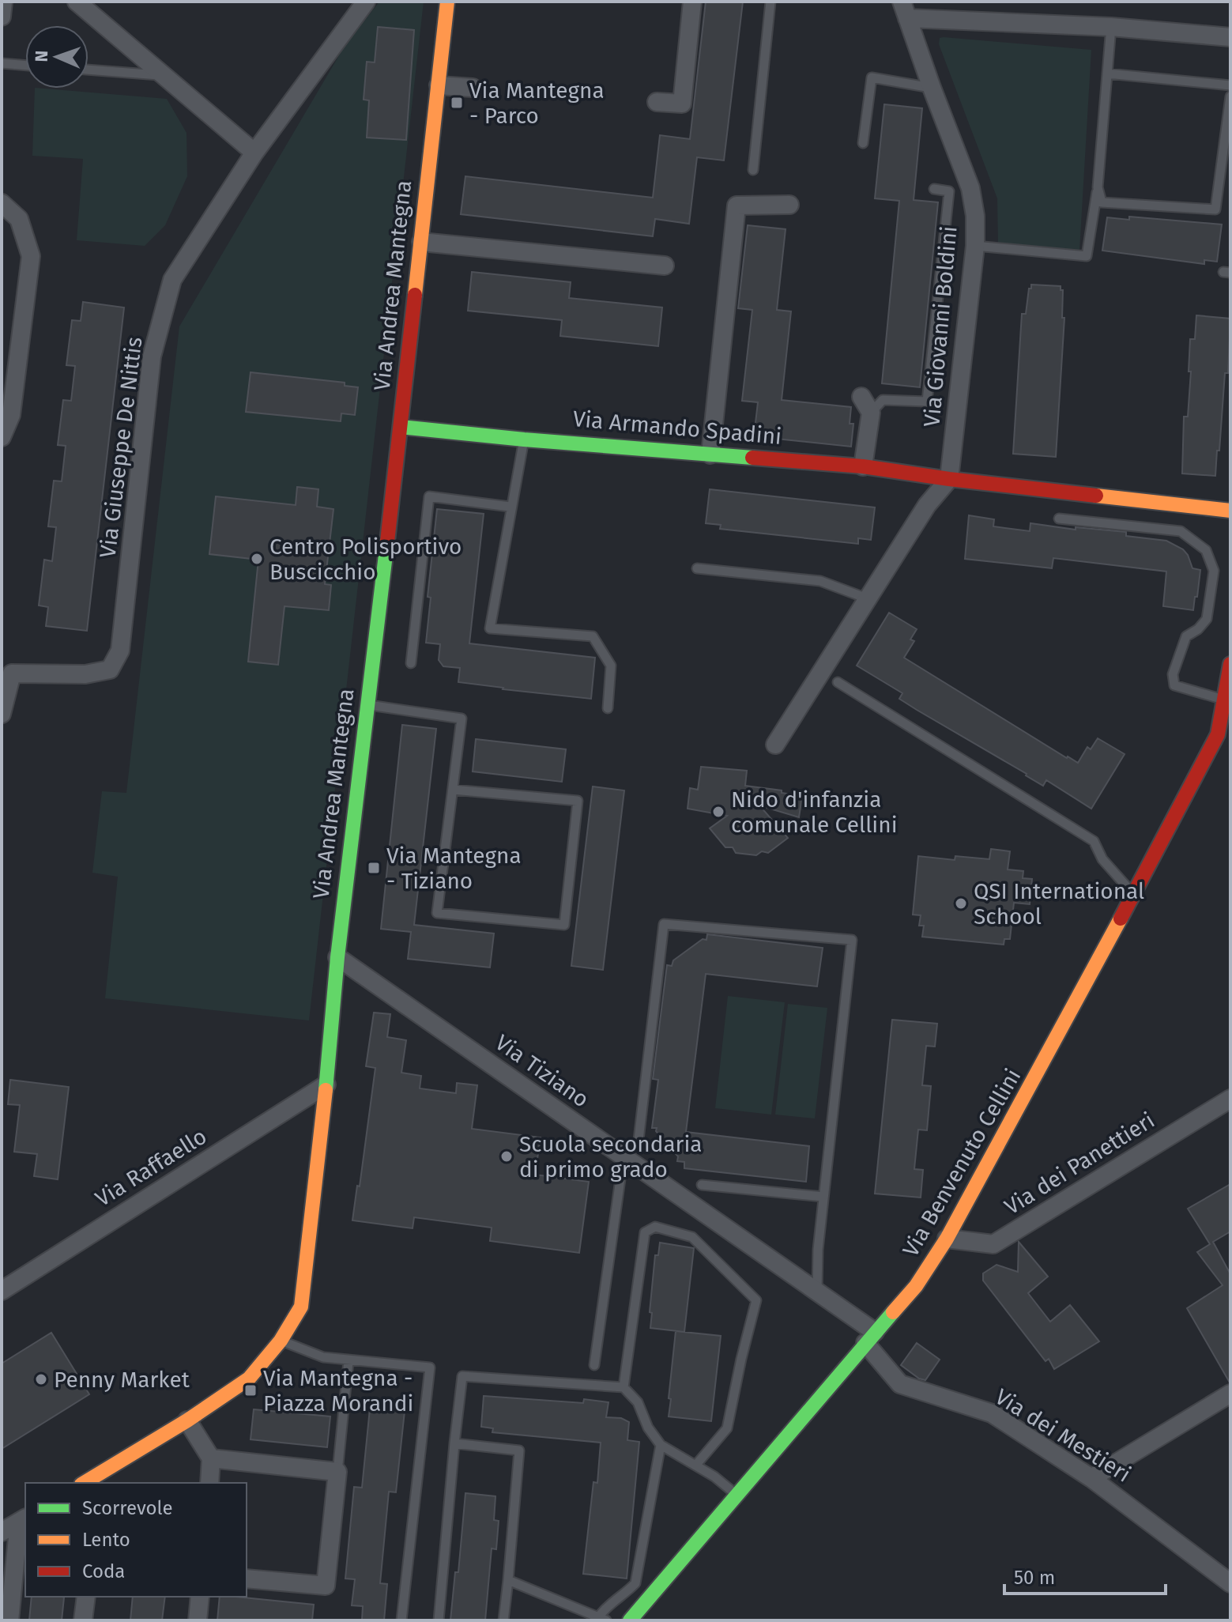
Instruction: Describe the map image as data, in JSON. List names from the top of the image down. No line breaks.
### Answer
{"streets":{"street":["Via Andrea Mantegna","Via Giovanni Boldini","Via Armando Spadini","Via Giuseppe De Nittis","Via Tiziano","Via Benvenuto Cellini","Via dei Panettieri","Via Raffaello","Via dei Mestieri"]},"crossings":[["Via Andrea Mantegna","Via Armando Spadini"],["Via Andrea Mantegna","Via Tiziano"],["Via Andrea Mantegna","Via Raffaello"],["Via Giovanni Boldini","Via Armando Spadini"],["Via Tiziano","Via Benvenuto Cellini"],["Via Tiziano","Via dei Mestieri"],["Via Benvenuto Cellini","Via dei Panettieri"],["Via Benvenuto Cellini","Via dei Mestieri"]],"places":{"transit":["Via Mantegna - Parco","Via Mantegna - Tiziano","Via Mantegna - Piazza Morandi"],"other":["Centro Polisportivo Buscicchio","Nido d'infanzia comunale Cellini","QSI International School","Scuola secondaria di primo grado","Penny Market"]},"legend":["Scorrevole","Lento","Coda"],"scale_bar":"50 m","north":"left"}
